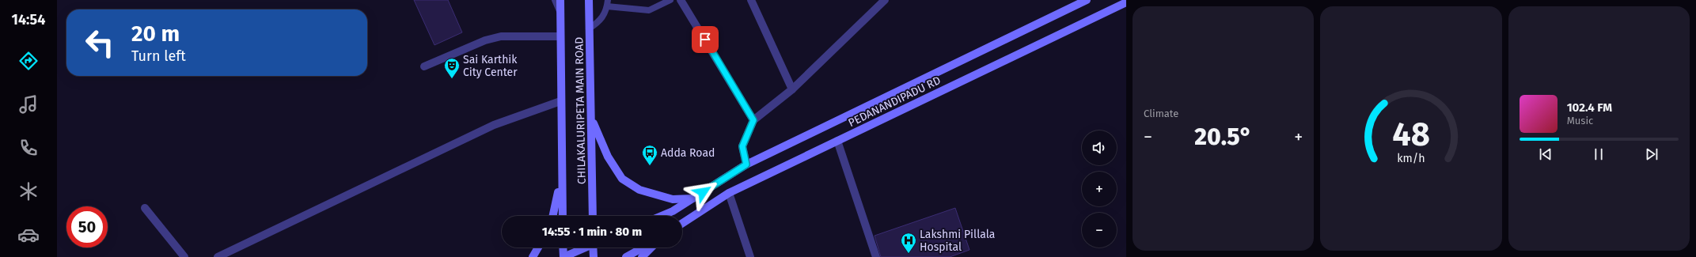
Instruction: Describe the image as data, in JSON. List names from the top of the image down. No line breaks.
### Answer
{"streets":{"main road":["PEDANANDIPADU RD","CHILAKALURIPETA MAIN ROAD"]},"places":{"theatre":["Sai Karthik City Center"],"bus stop":["Adda Road"],"hospital":["Lakshmi Pillala Hospital"]},"page":{"tabs":"14:54","tile":"Climate","turn":["20 m","Turn left"],"song":["102.4 FM","Music"],"heat":["−","20.5°","+"],"map_buttons":["+","−"],"limit":"50","trip":"14:55 · 1 min · 80 m","gauge":["48","km/h"]}}
